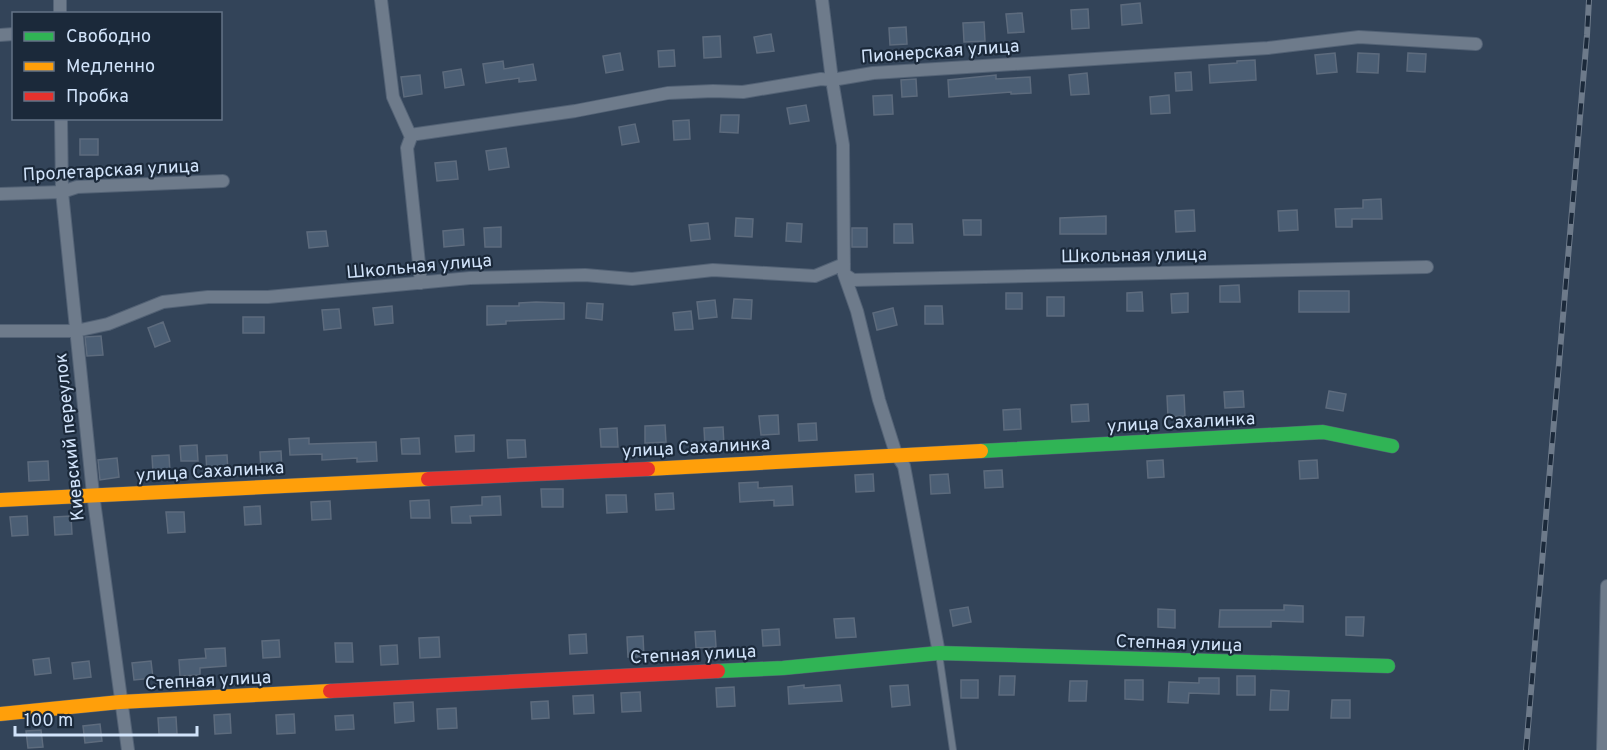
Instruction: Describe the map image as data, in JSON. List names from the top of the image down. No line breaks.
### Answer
{"streets":{"street":["Пионерская улица","Пролетарская улица","Школьная улица","улица Сахалинка","Киевский переулок","Степная улица"]},"crossings":[["Пролетарская улица","Киевский переулок"],["Школьная улица","Киевский переулок"],["улица Сахалинка","Киевский переулок"],["Киевский переулок","Степная улица"]],"legend":["Свободно","Медленно","Пробка"],"scale_bar":"100 m"}
